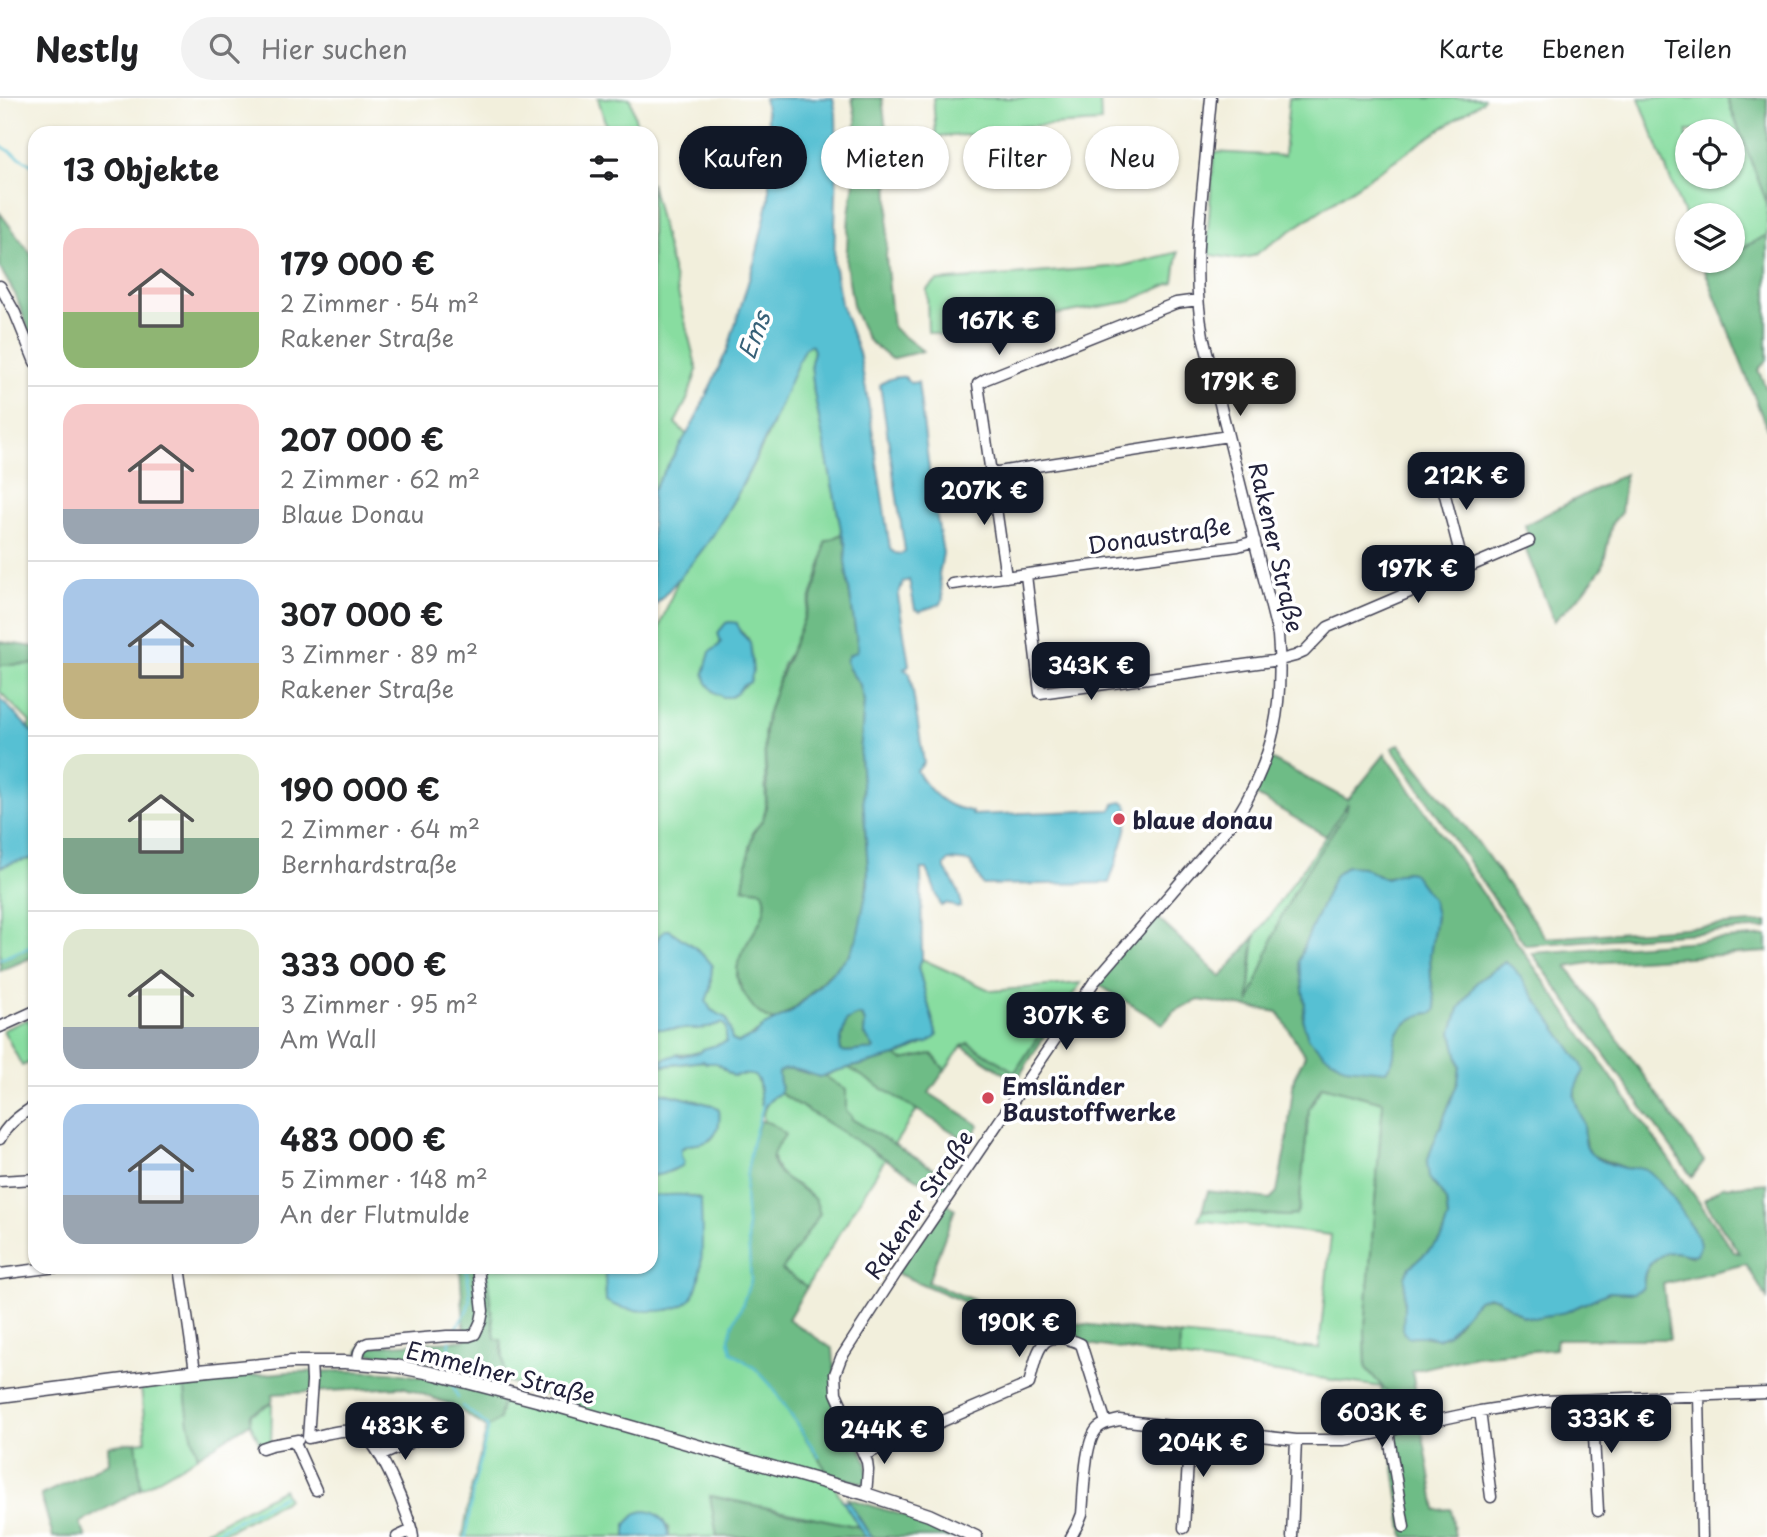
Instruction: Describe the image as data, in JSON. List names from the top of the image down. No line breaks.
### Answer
{"streets":{"street":["Donaustraße","Rakener Straße","Emmelner Straße"]},"crossings":[["Donaustraße","Rakener Straße"],["Rakener Straße","Emmelner Straße"]],"water":["Ems"],"places":["blaue donau","Emsländer Baustoffwerke"],"page":{"header":"Nestly","search":"Hier suchen","nav":["Karte","Ebenen","Teilen"],"chip":["Kaufen","Mieten","Filter","Neu"],"heading":"13 Objekte","list":[{"name":"179 000 €","note":"2 Zimmer · 54 m² · Rakener Straße"},{"name":"207 000 €","note":"2 Zimmer · 62 m² · Blaue Donau"},{"name":"307 000 €","note":"3 Zimmer · 89 m² · Rakener Straße"},{"name":"190 000 €","note":"2 Zimmer · 64 m² · Bernhardstraße"},{"name":"333 000 €","note":"3 Zimmer · 95 m² · Am Wall"},{"name":"483 000 €","note":"5 Zimmer · 148 m² · An der Flutmulde"}],"price":["167K €","179K €","212K €","207K €","197K €","343K €","307K €","190K €","603K €","333K €","483K €","244K €","204K €"]}}
